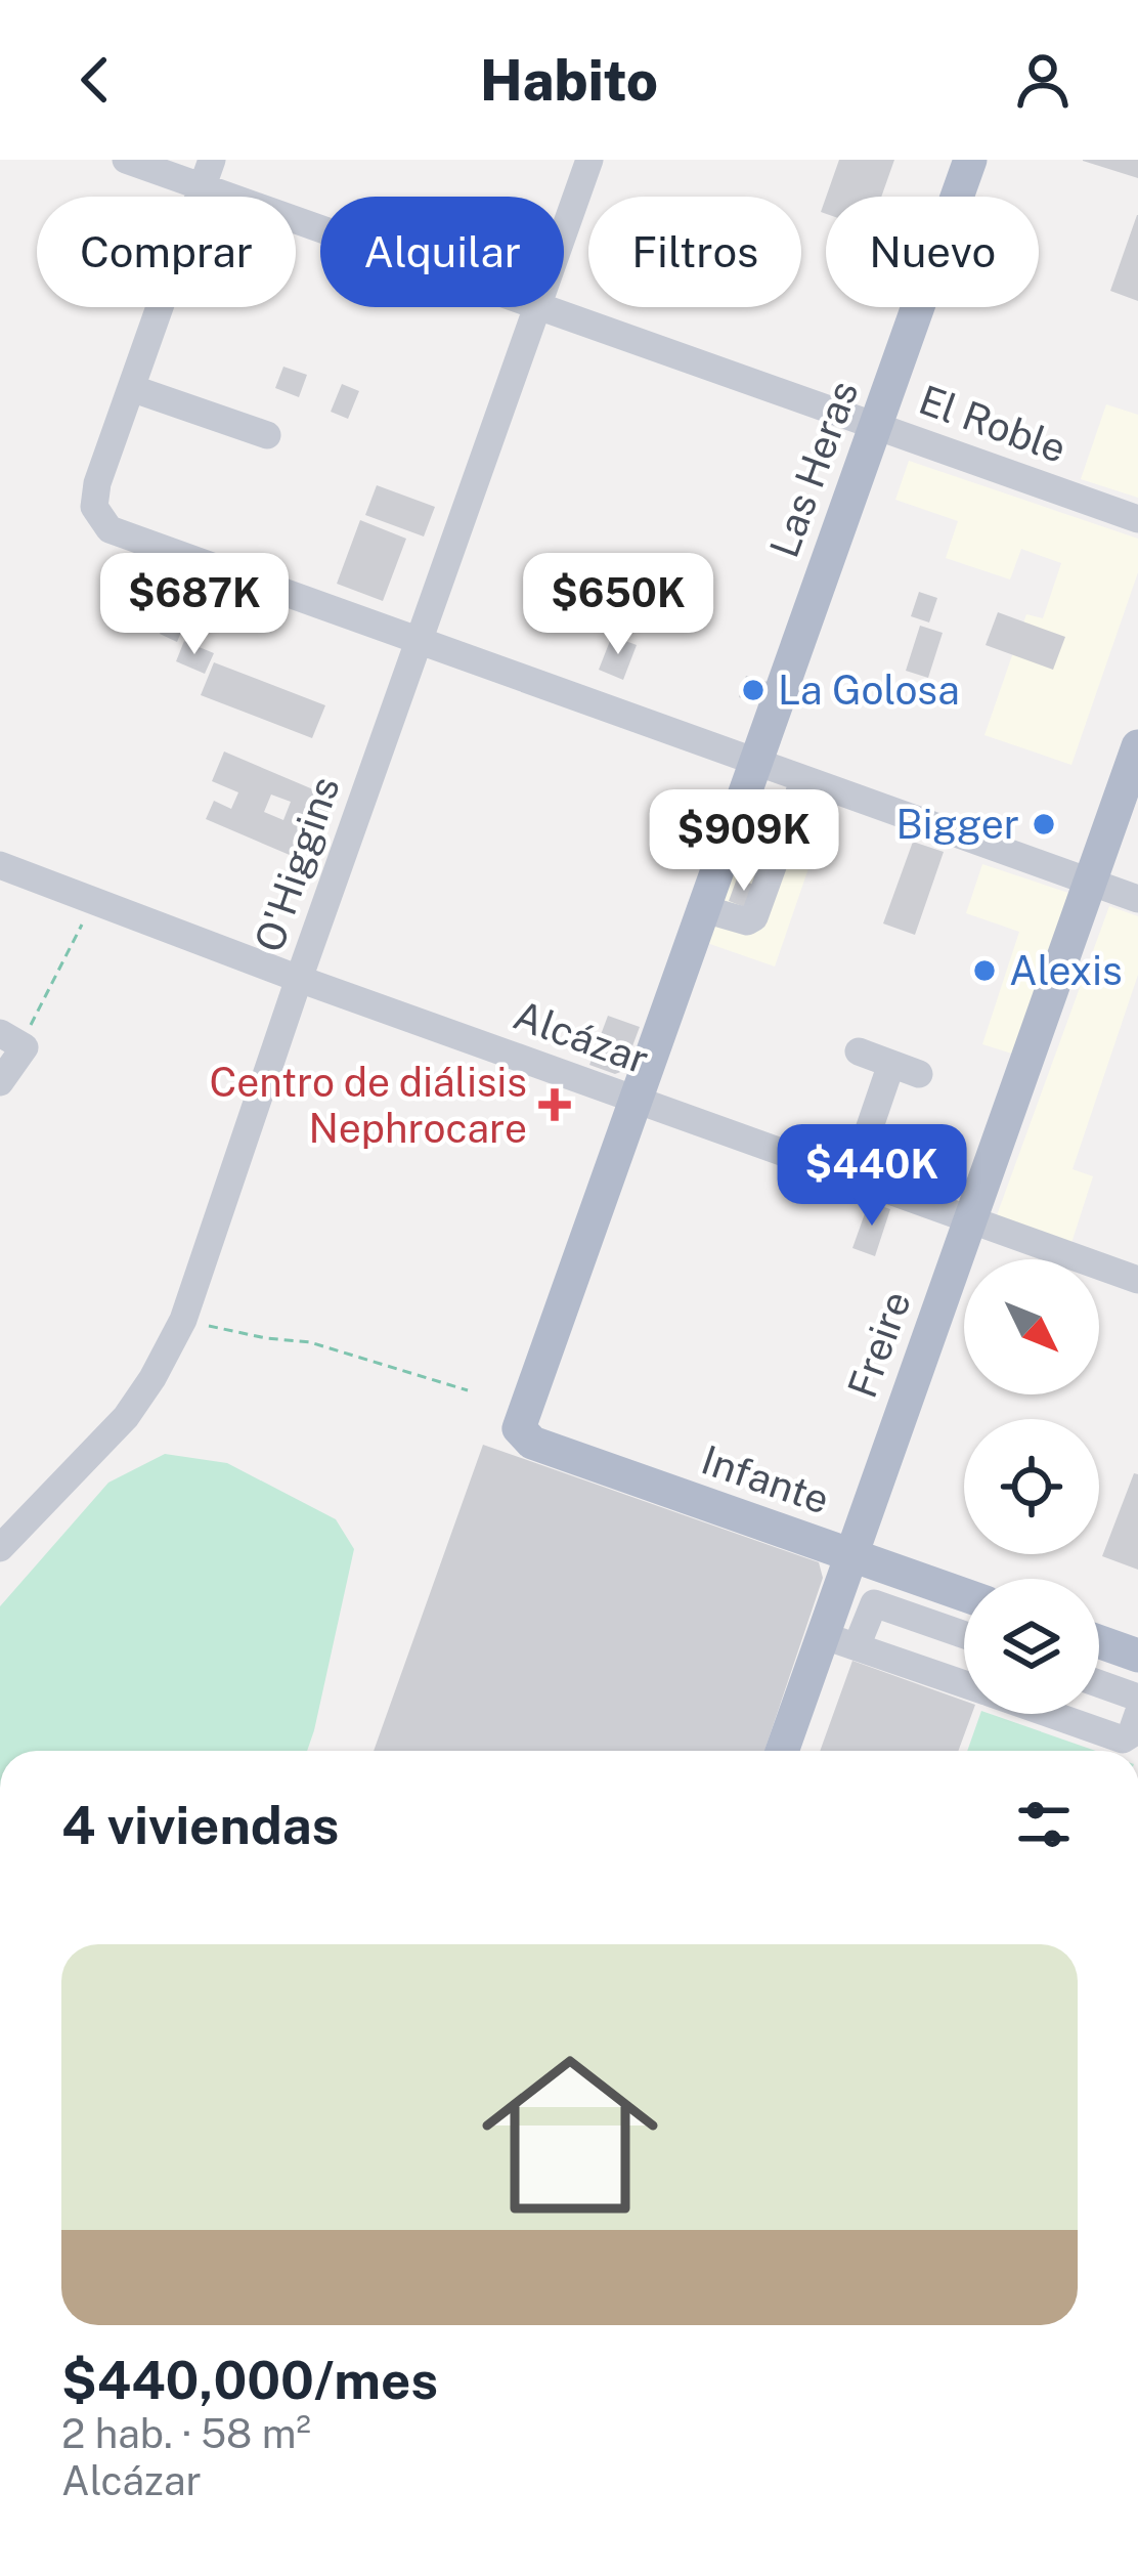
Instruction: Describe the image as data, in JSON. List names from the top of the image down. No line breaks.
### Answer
{"streets":{"main road":["Las Heras","Freire","Infante"],"street":["El Roble","O'Higgins","Alcázar"]},"crossings":[["El Roble","Las Heras"],["Las Heras","Alcázar"],["Las Heras","Infante"],["O'Higgins","Alcázar"],["Alcázar","Freire"],["Freire","Infante"]],"places":{"other":["La Golosa","Bigger","Alexis"],"health":["Centro de diálisis Nephrocare"]},"north":"bottom right","page":{"header":"Habito","chip":["Comprar","Alquilar","Filtros","Nuevo"],"price":["$687K","$650K","$909K","$440K"],"heading":"4 viviendas","list":[{"name":"$440,000/mes","note":"2 hab. · 58 m² · Alcázar"}]}}
